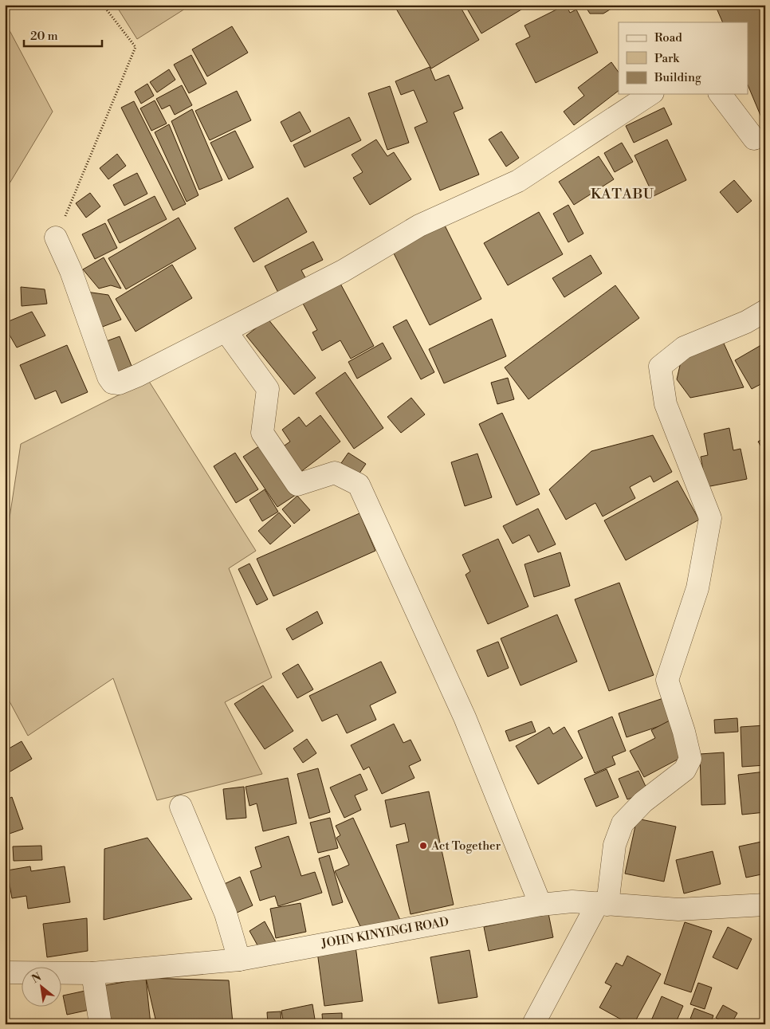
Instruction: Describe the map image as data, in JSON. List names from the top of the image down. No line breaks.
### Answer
{"streets":{"street":["JOHN KINYINGI ROAD"]},"districts":["KATABU"],"places":["Act Together"],"legend":["Road","Park","Building"],"scale_bar":"20 m","north":"top left"}
